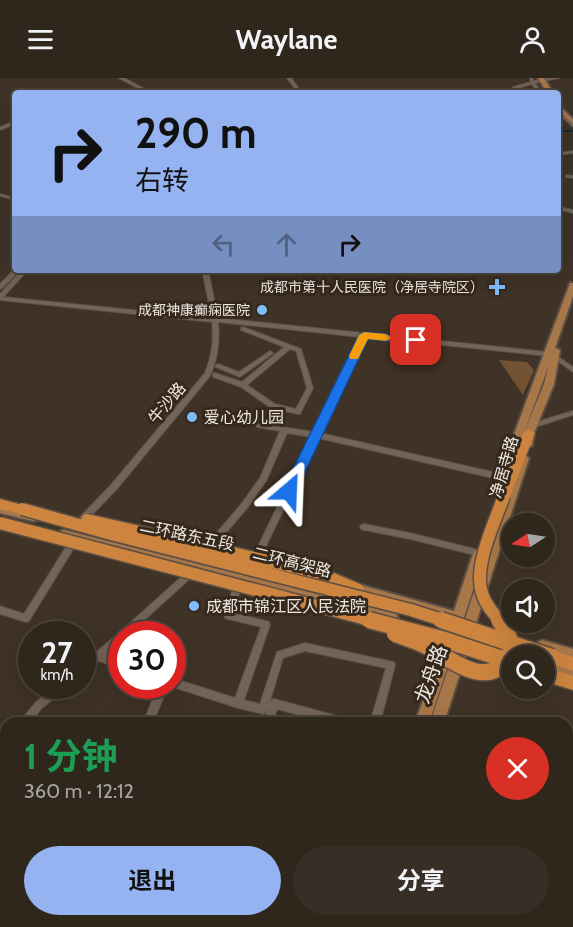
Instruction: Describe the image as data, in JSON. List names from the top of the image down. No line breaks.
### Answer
{"streets":{"highway":["二环高架路"],"main road":["净居寺路","二环路东五段","龙舟路"],"street":["牛沙路"]},"crossings":[["牛沙路","二环路东五段"],["净居寺路","二环路东五段"],["二环路东五段","龙舟路"]],"places":{"health":["成都市第十人民医院（净居寺院区）"],"other":["成都神康癫痫医院","爱心幼儿园","成都市锦江区人民法院"]},"north":"left","page":{"header":"Waylane","turn":["290 m","右转"],"speed":"27 km/h","limit":"30","heading":["1 分钟","360 m · 12:12"],"buttons":["退出","分享"]}}
